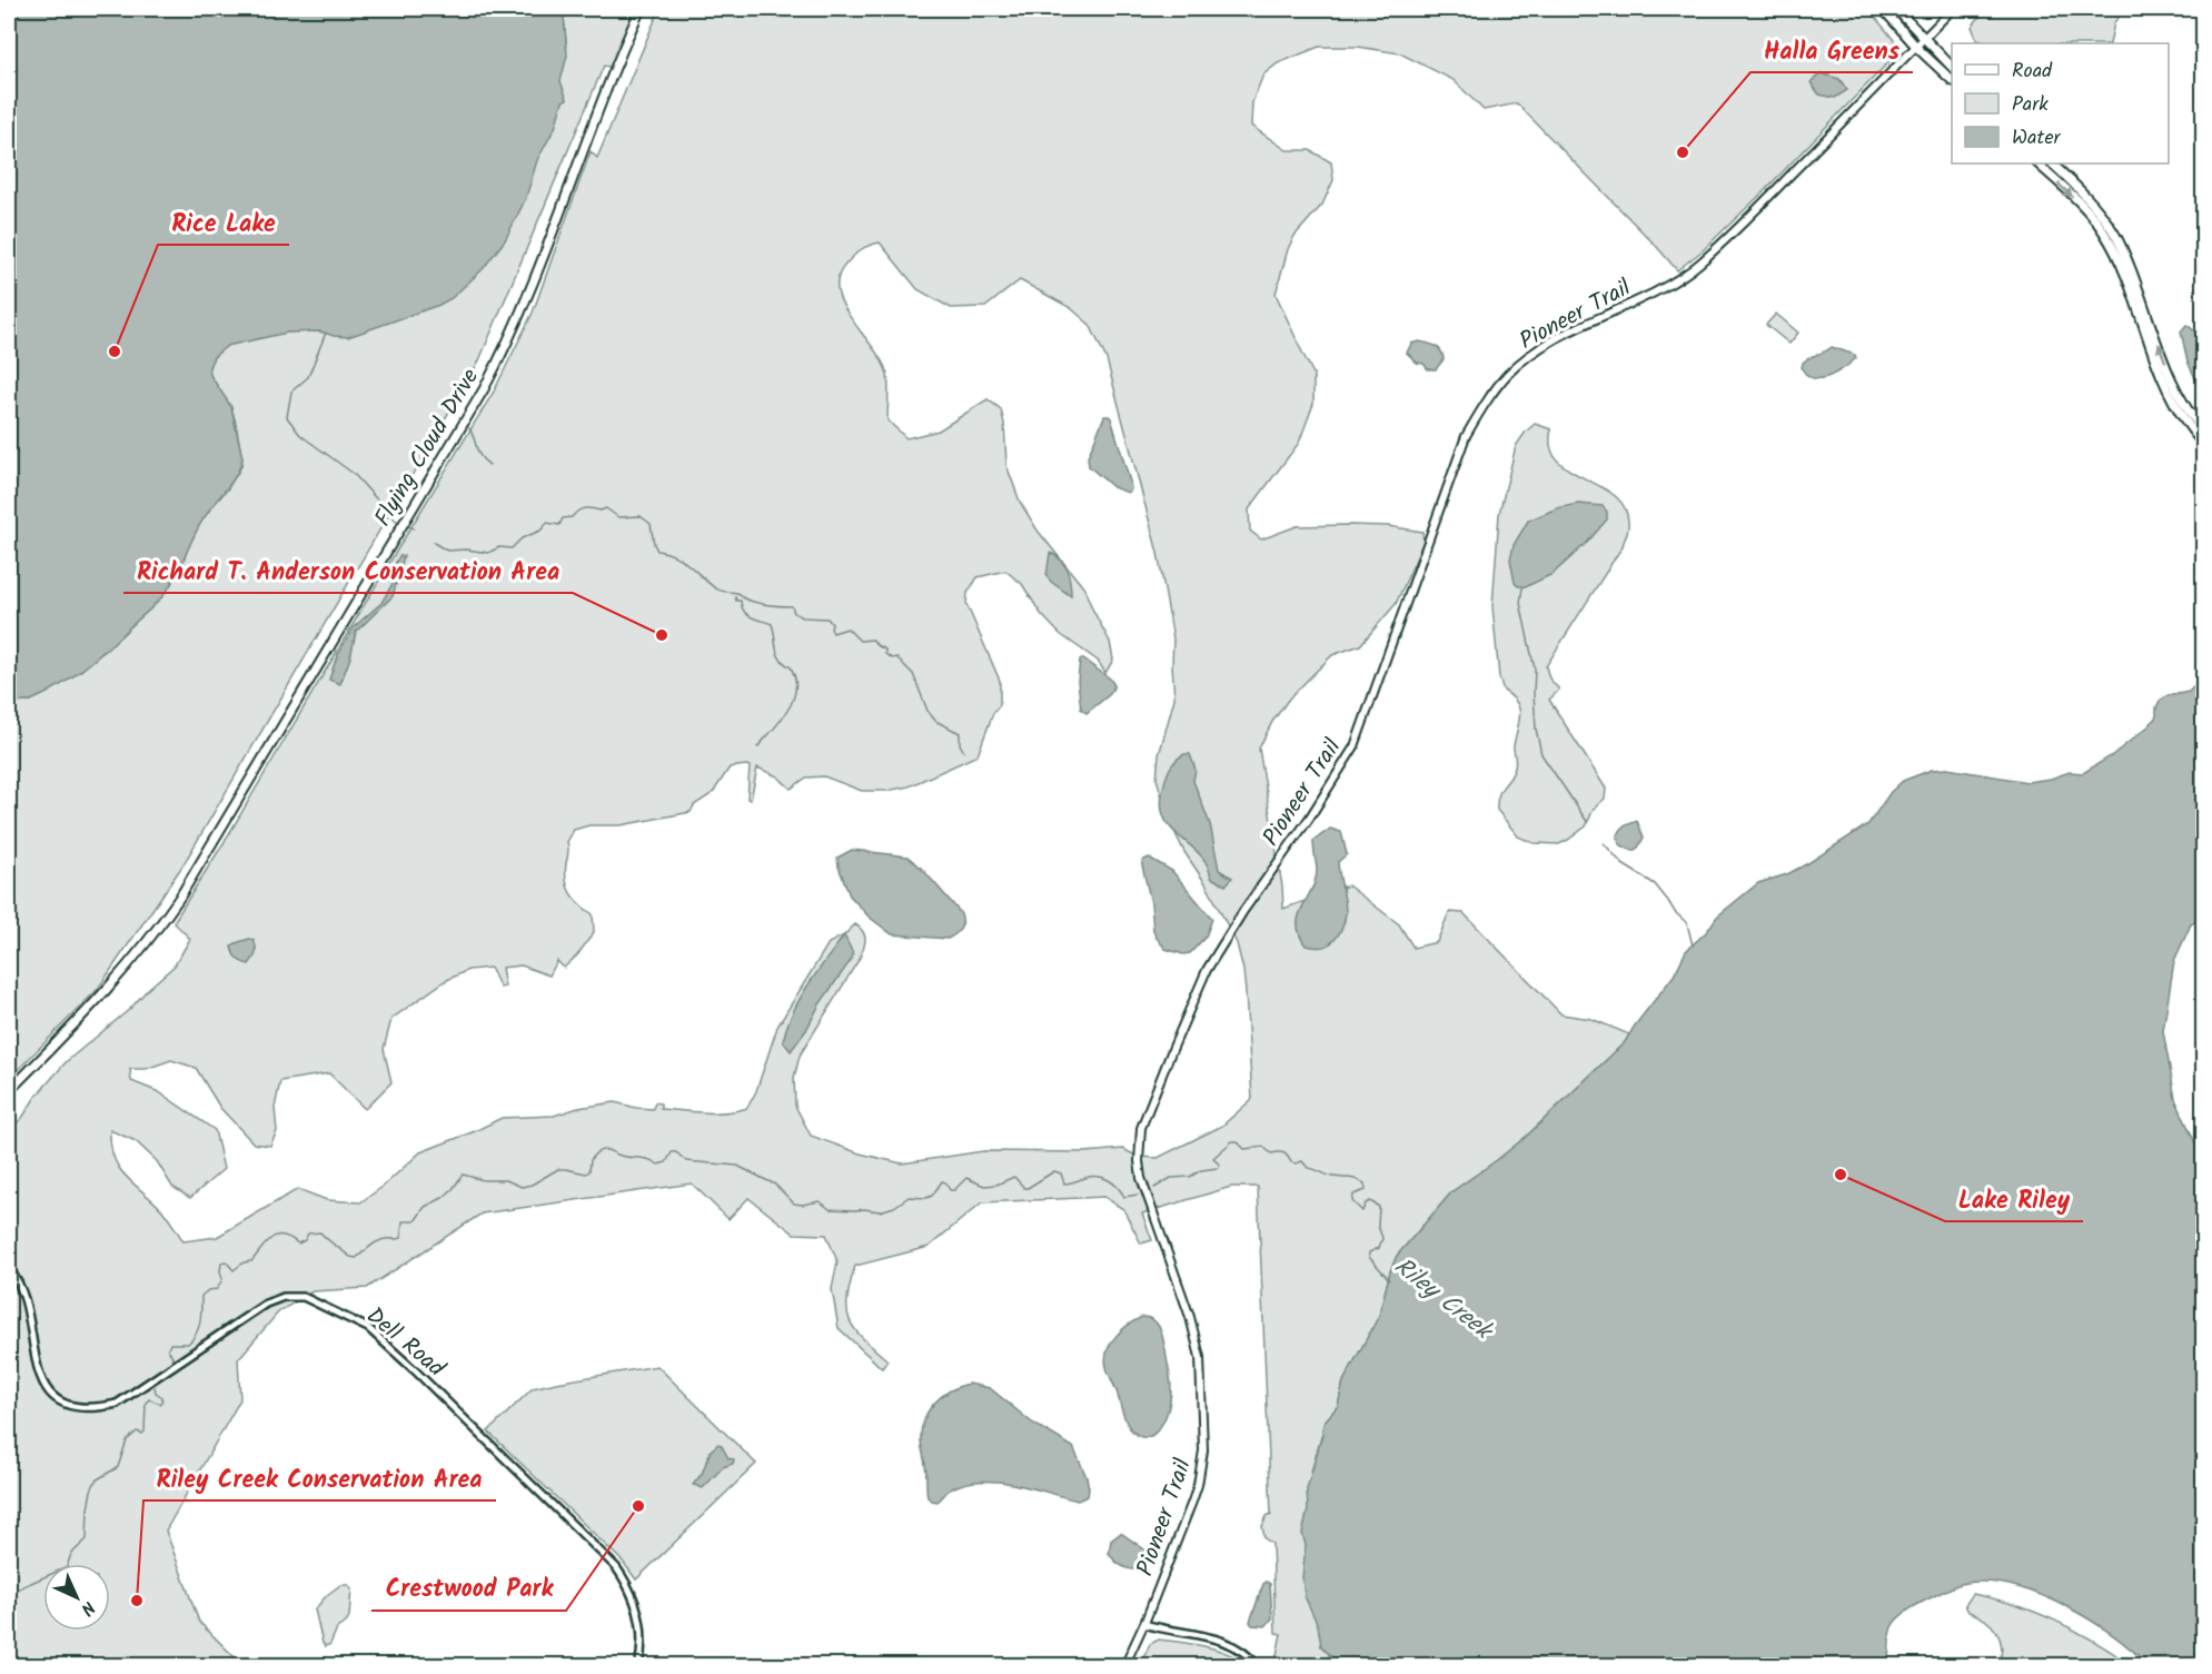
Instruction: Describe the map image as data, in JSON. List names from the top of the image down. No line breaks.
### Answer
{"streets":{"main road":["Pioneer Trail","Flying Cloud Drive"],"street":["Dell Road"]},"water":["Riley Creek"],"places":["Halla Greens","Rice Lake","Richard T. Anderson Conservation Area","Lake Riley","Crestwood Park","Riley Creek Conservation Area"],"legend":["Road","Park","Water"],"north":"bottom right"}
